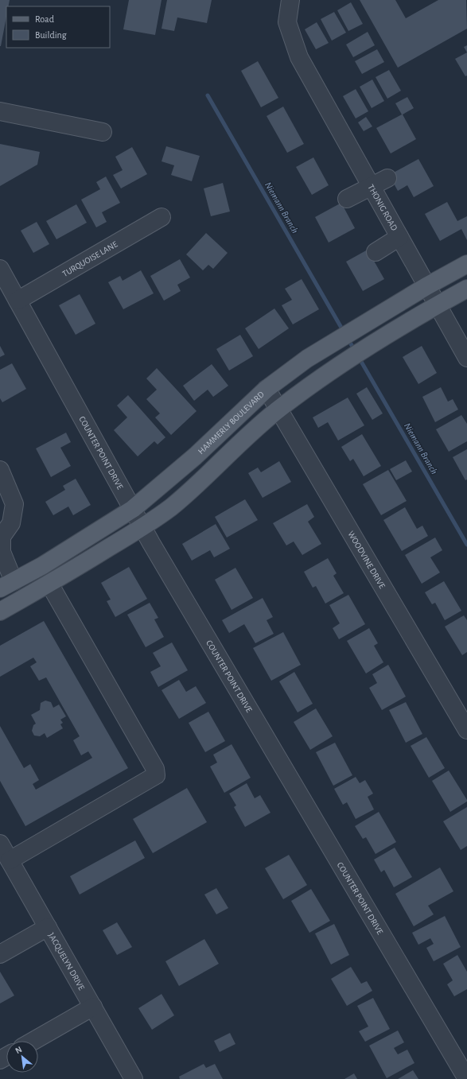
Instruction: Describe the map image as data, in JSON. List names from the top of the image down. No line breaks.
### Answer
{"streets":{"main road":["HAMMERLY BOULEVARD"],"street":["THONIG ROAD","TURQUOISE LANE","COUNTER POINT DRIVE","WOODVINE DRIVE","JACQUELYN DRIVE"]},"crossings":[["THONIG ROAD","HAMMERLY BOULEVARD"],["TURQUOISE LANE","COUNTER POINT DRIVE"],["HAMMERLY BOULEVARD","COUNTER POINT DRIVE"],["HAMMERLY BOULEVARD","WOODVINE DRIVE"]],"water":["Niemann Branch"],"legend":["Road","Building"],"north":"top left"}
